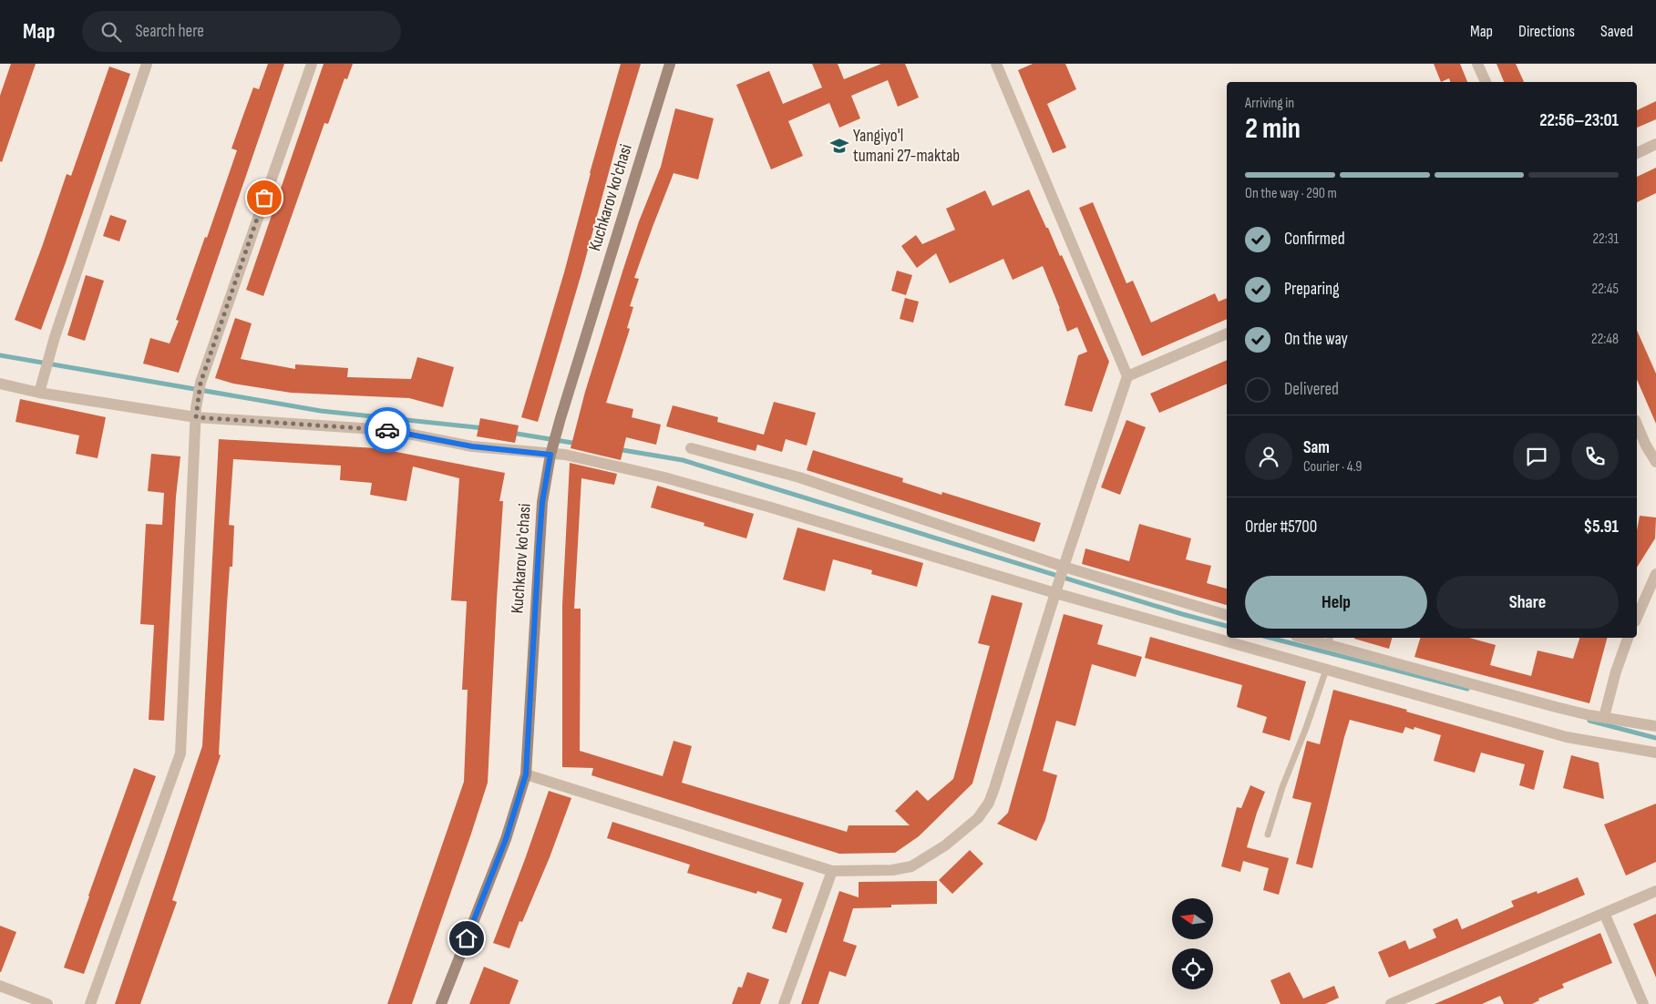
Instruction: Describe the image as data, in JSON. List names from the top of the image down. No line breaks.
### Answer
{"streets":{"main road":["Kuchkarov ko'chasi"]},"places":{"school or university":["Yangiyo'l tumani 27-maktab"]},"north":"left","page":{"header":"Map","search":"Search here","nav":["Map","Directions","Saved"],"heading":["2 min","Arriving in","22:56–23:01"],"panel":["Sam","Courier · 4.9","Order #5700","$5.91"],"bar":"On the way · 290 m","list":[["Confirmed","22:31"],["Preparing","22:45"],["On the way","22:48"],"Delivered"],"buttons":["Help","Share"]}}
